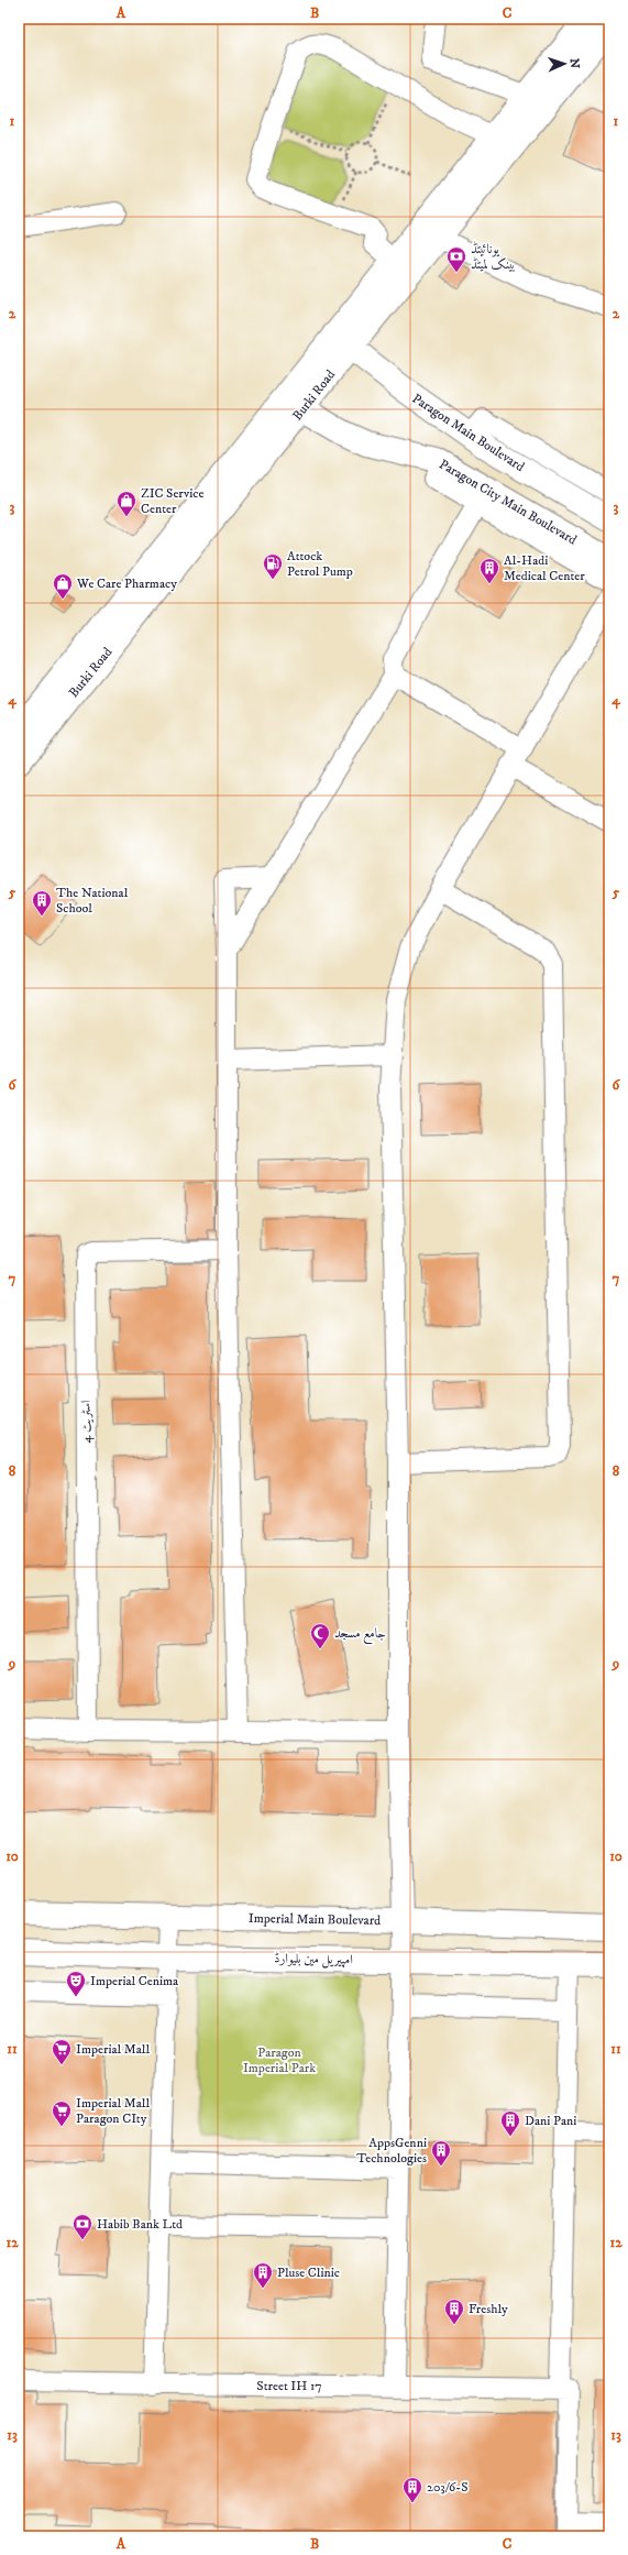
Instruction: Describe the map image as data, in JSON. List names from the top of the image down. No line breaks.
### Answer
{"streets":{"street":["Burki Road","Paragon Main Boulevard","Paragon City Main Boulevard","اسٹریٹ 4","Imperial Main Boulevard","امپیریل مین بلیوارڈ","Street IH 17"]},"crossings":[["Burki Road","Paragon Main Boulevard"],["Burki Road","Paragon City Main Boulevard"]],"parks":["Paragon Imperial Park"],"places":{"bank":["یونائیٹڈ بینک لمیٹڈ","Habib Bank Ltd"],"shop":["ZIC Service Center","We Care Pharmacy"],"fuel station":["Attock Petrol Pump"],"building":["Al-Hadi Medical Center","The National School","Dani Pani","AppsGenni Technologies","Pluse Clinic","Freshly","203/6-S"],"mosque":["جامع مسجد"],"theatre":["Imperial Cenima"],"supermarket":["Imperial Mall","Imperial Mall Paragon CIty"]},"north":"right","grid":{"columns":["A","B","C"],"rows":["1","2","3","4","5","6","7","8","9","10","11","12","13"]}}
